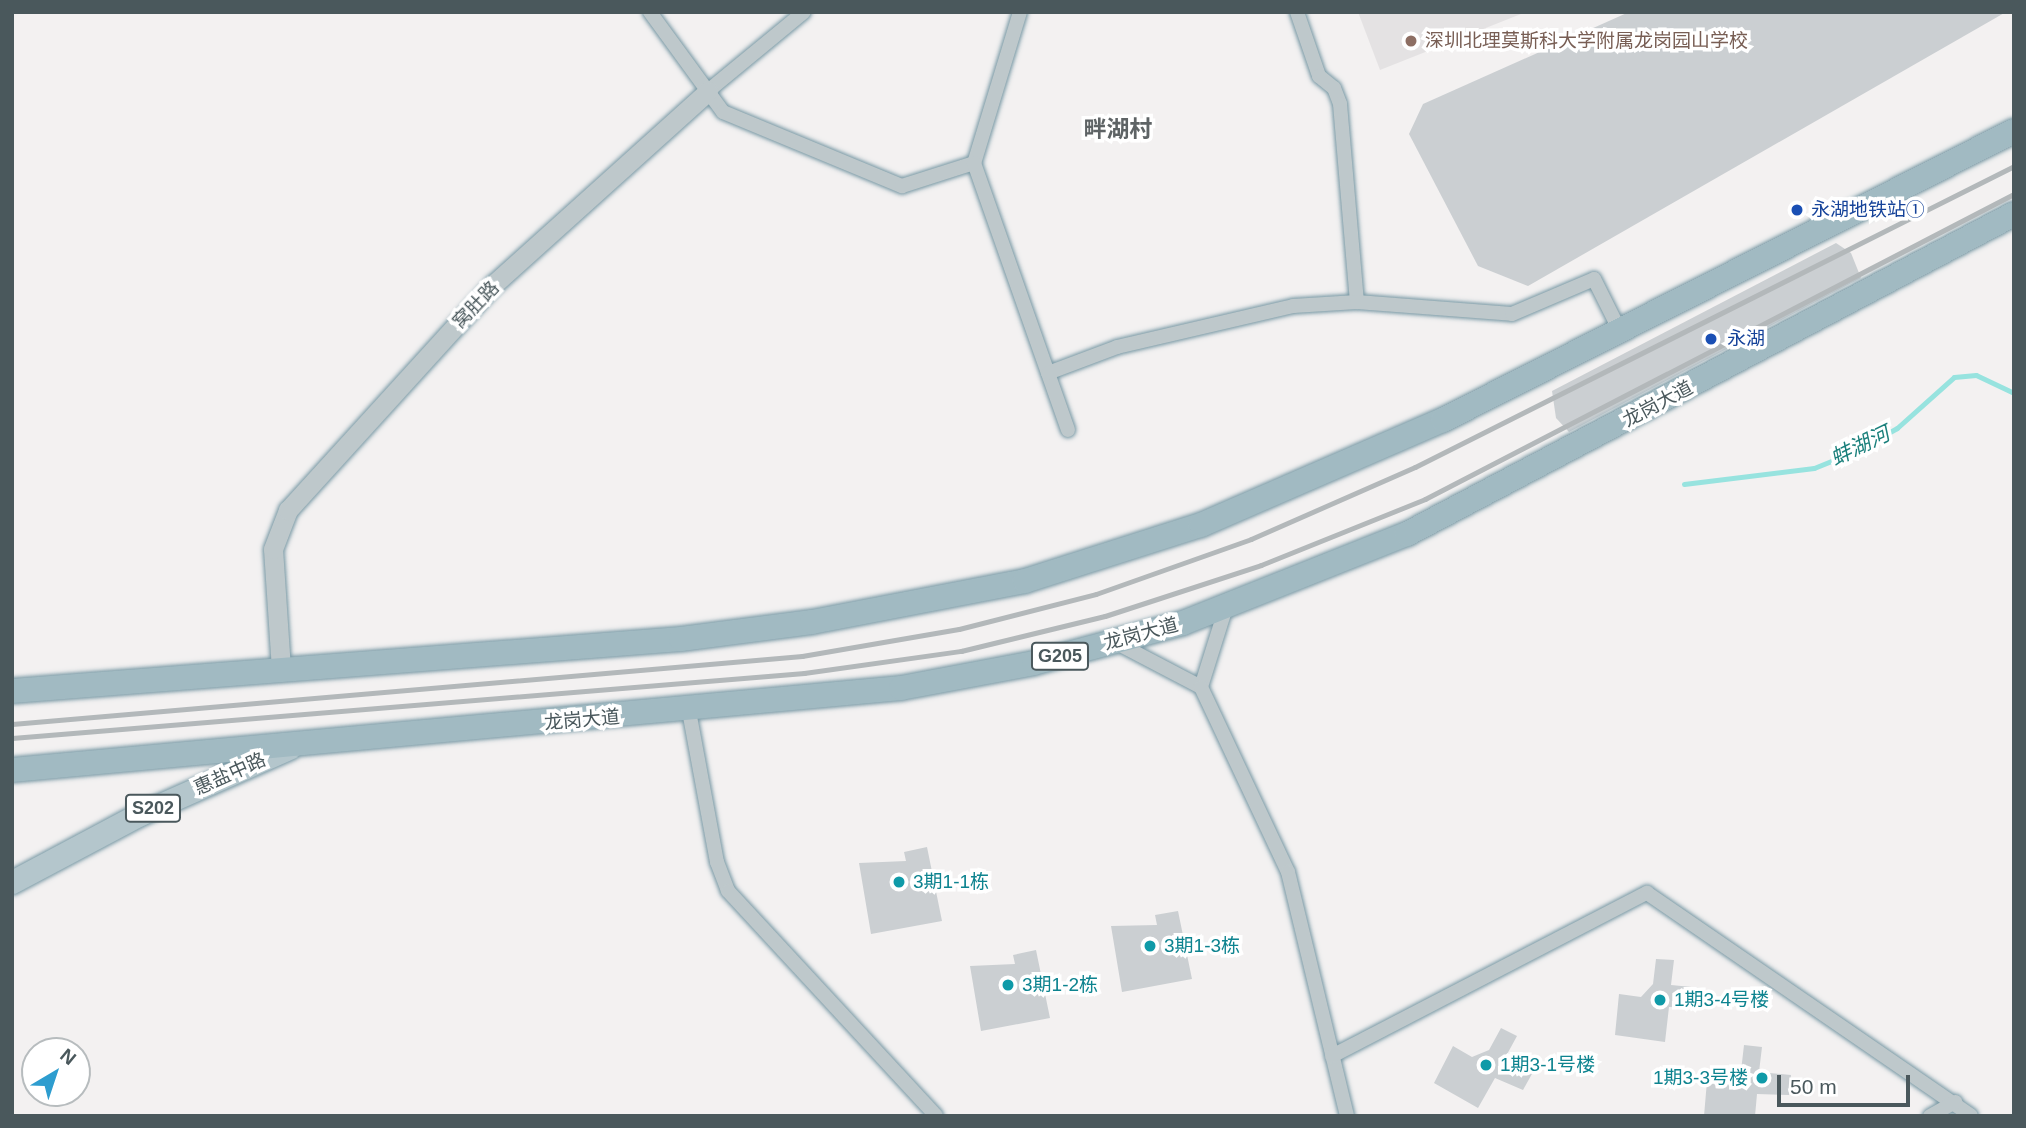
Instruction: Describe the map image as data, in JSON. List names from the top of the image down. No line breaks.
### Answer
{"streets":{"highway":["龙岗大道","G205"],"main road":["惠盐中路","S202"],"street":["窝肚路"]},"crossings":[["龙岗大道","惠盐中路"]],"districts":["畔湖村"],"water":["蚌湖河"],"places":["深圳北理莫斯科大学附属龙岗园山学校","永湖地铁站①","永湖","3期1-1栋","3期1-3栋","3期1-2栋","1期3-4号楼","1期3-1号楼","1期3-3号楼"],"scale_bar":"50 m","north":"top right"}
